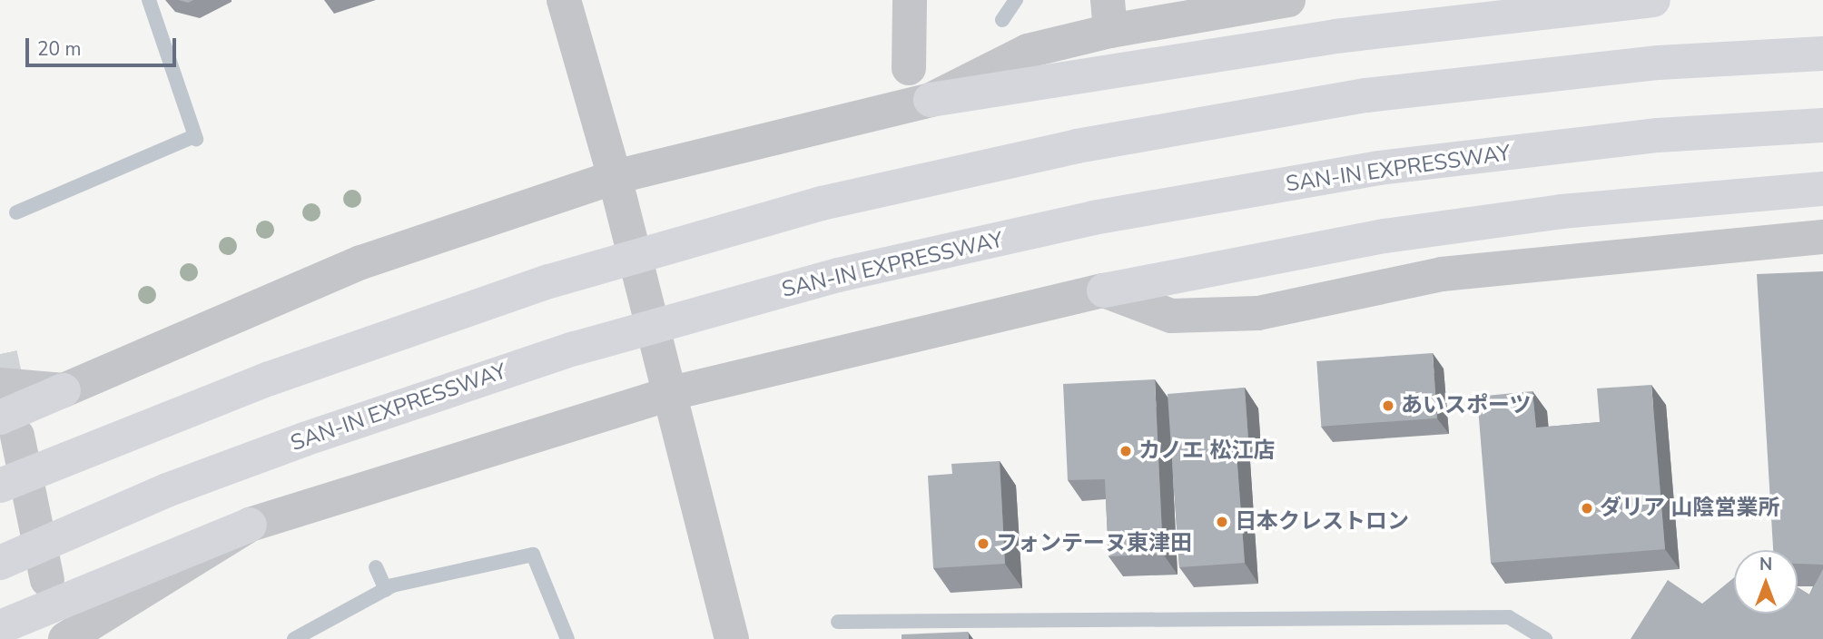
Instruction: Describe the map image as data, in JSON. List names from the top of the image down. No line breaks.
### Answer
{"streets":{"highway":["SAN-IN EXPRESSWAY"]},"places":["あいスポーツ","カノエ 松江店","ダリア 山陰営業所","日本クレストロン","フォンテーヌ東津田"],"scale_bar":"20 m","north":"top"}
